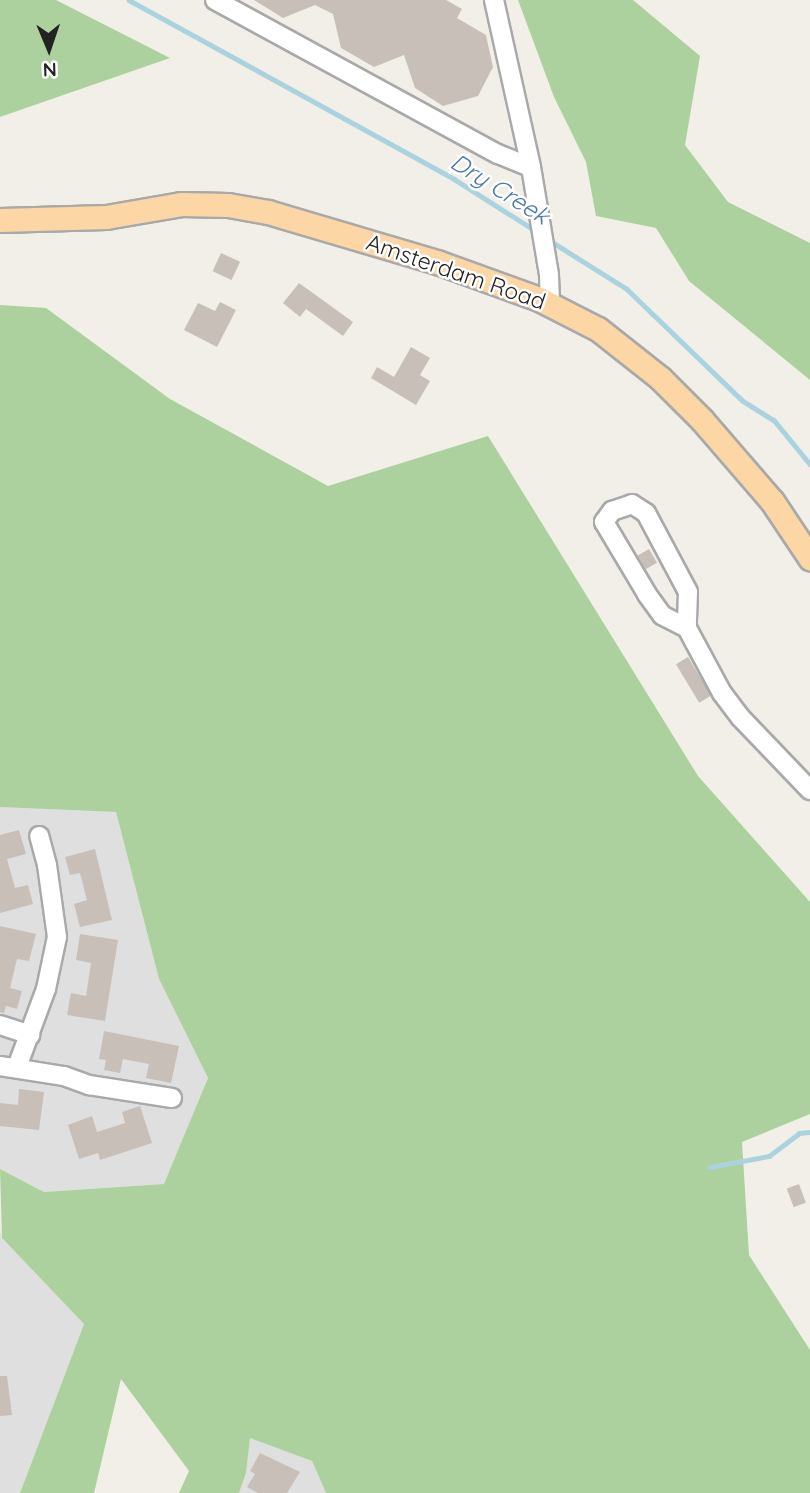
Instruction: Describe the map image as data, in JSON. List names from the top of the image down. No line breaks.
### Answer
{"streets":{"main road":["Amsterdam Road"]},"water":["Dry Creek"],"north":"bottom"}
